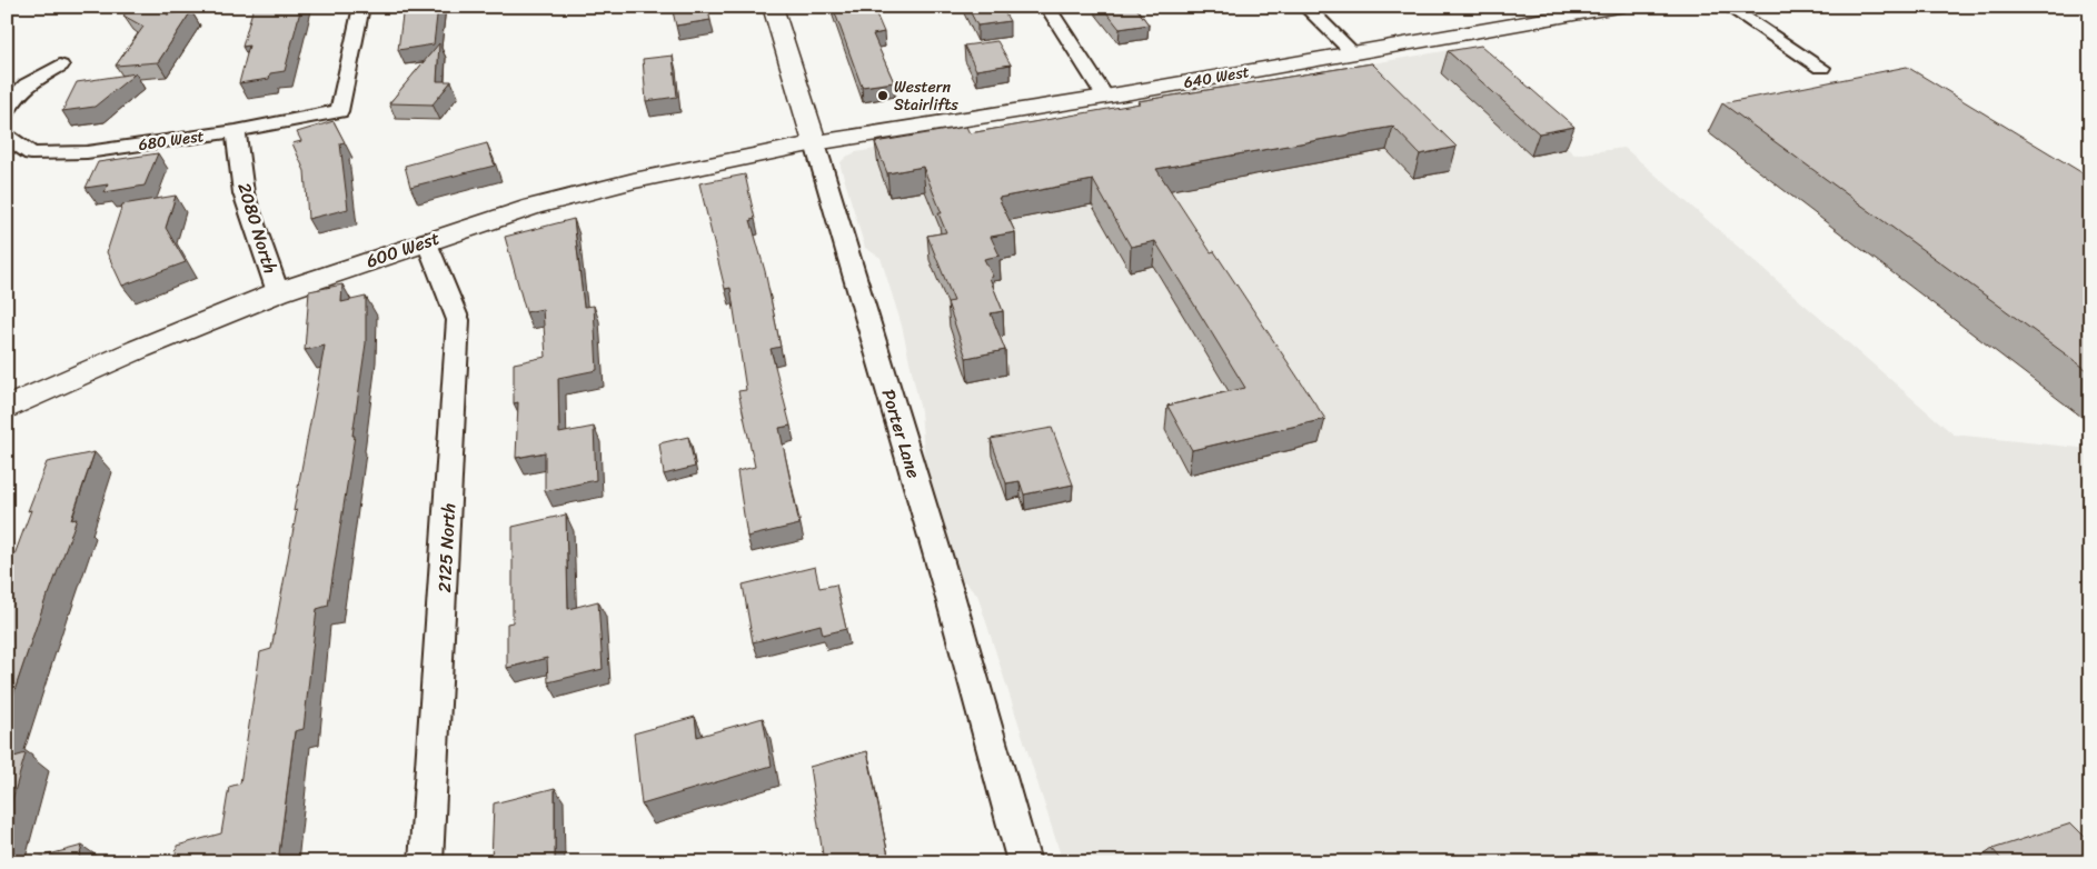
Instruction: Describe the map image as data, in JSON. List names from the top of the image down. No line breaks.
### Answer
{"streets":{"street":["640 West","680 West","2080 North","600 West","Porter Lane","2125 North"]},"crossings":[["640 West","600 West"],["640 West","Porter Lane"],["680 West","2080 North"],["2080 North","600 West"],["600 West","Porter Lane"],["600 West","2125 North"]],"places":["Western Stairlifts"]}
